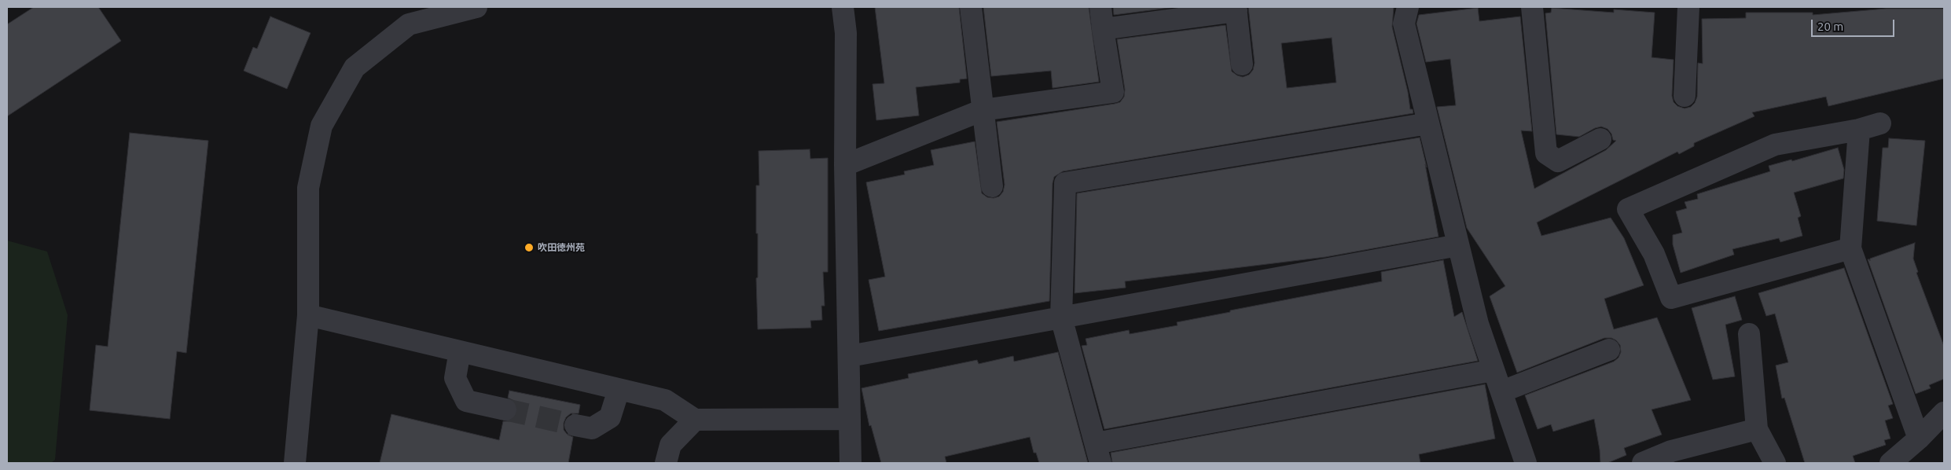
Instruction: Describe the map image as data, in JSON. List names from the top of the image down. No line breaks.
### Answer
{"places":["吹田徳州苑"],"scale_bar":"20 m"}
